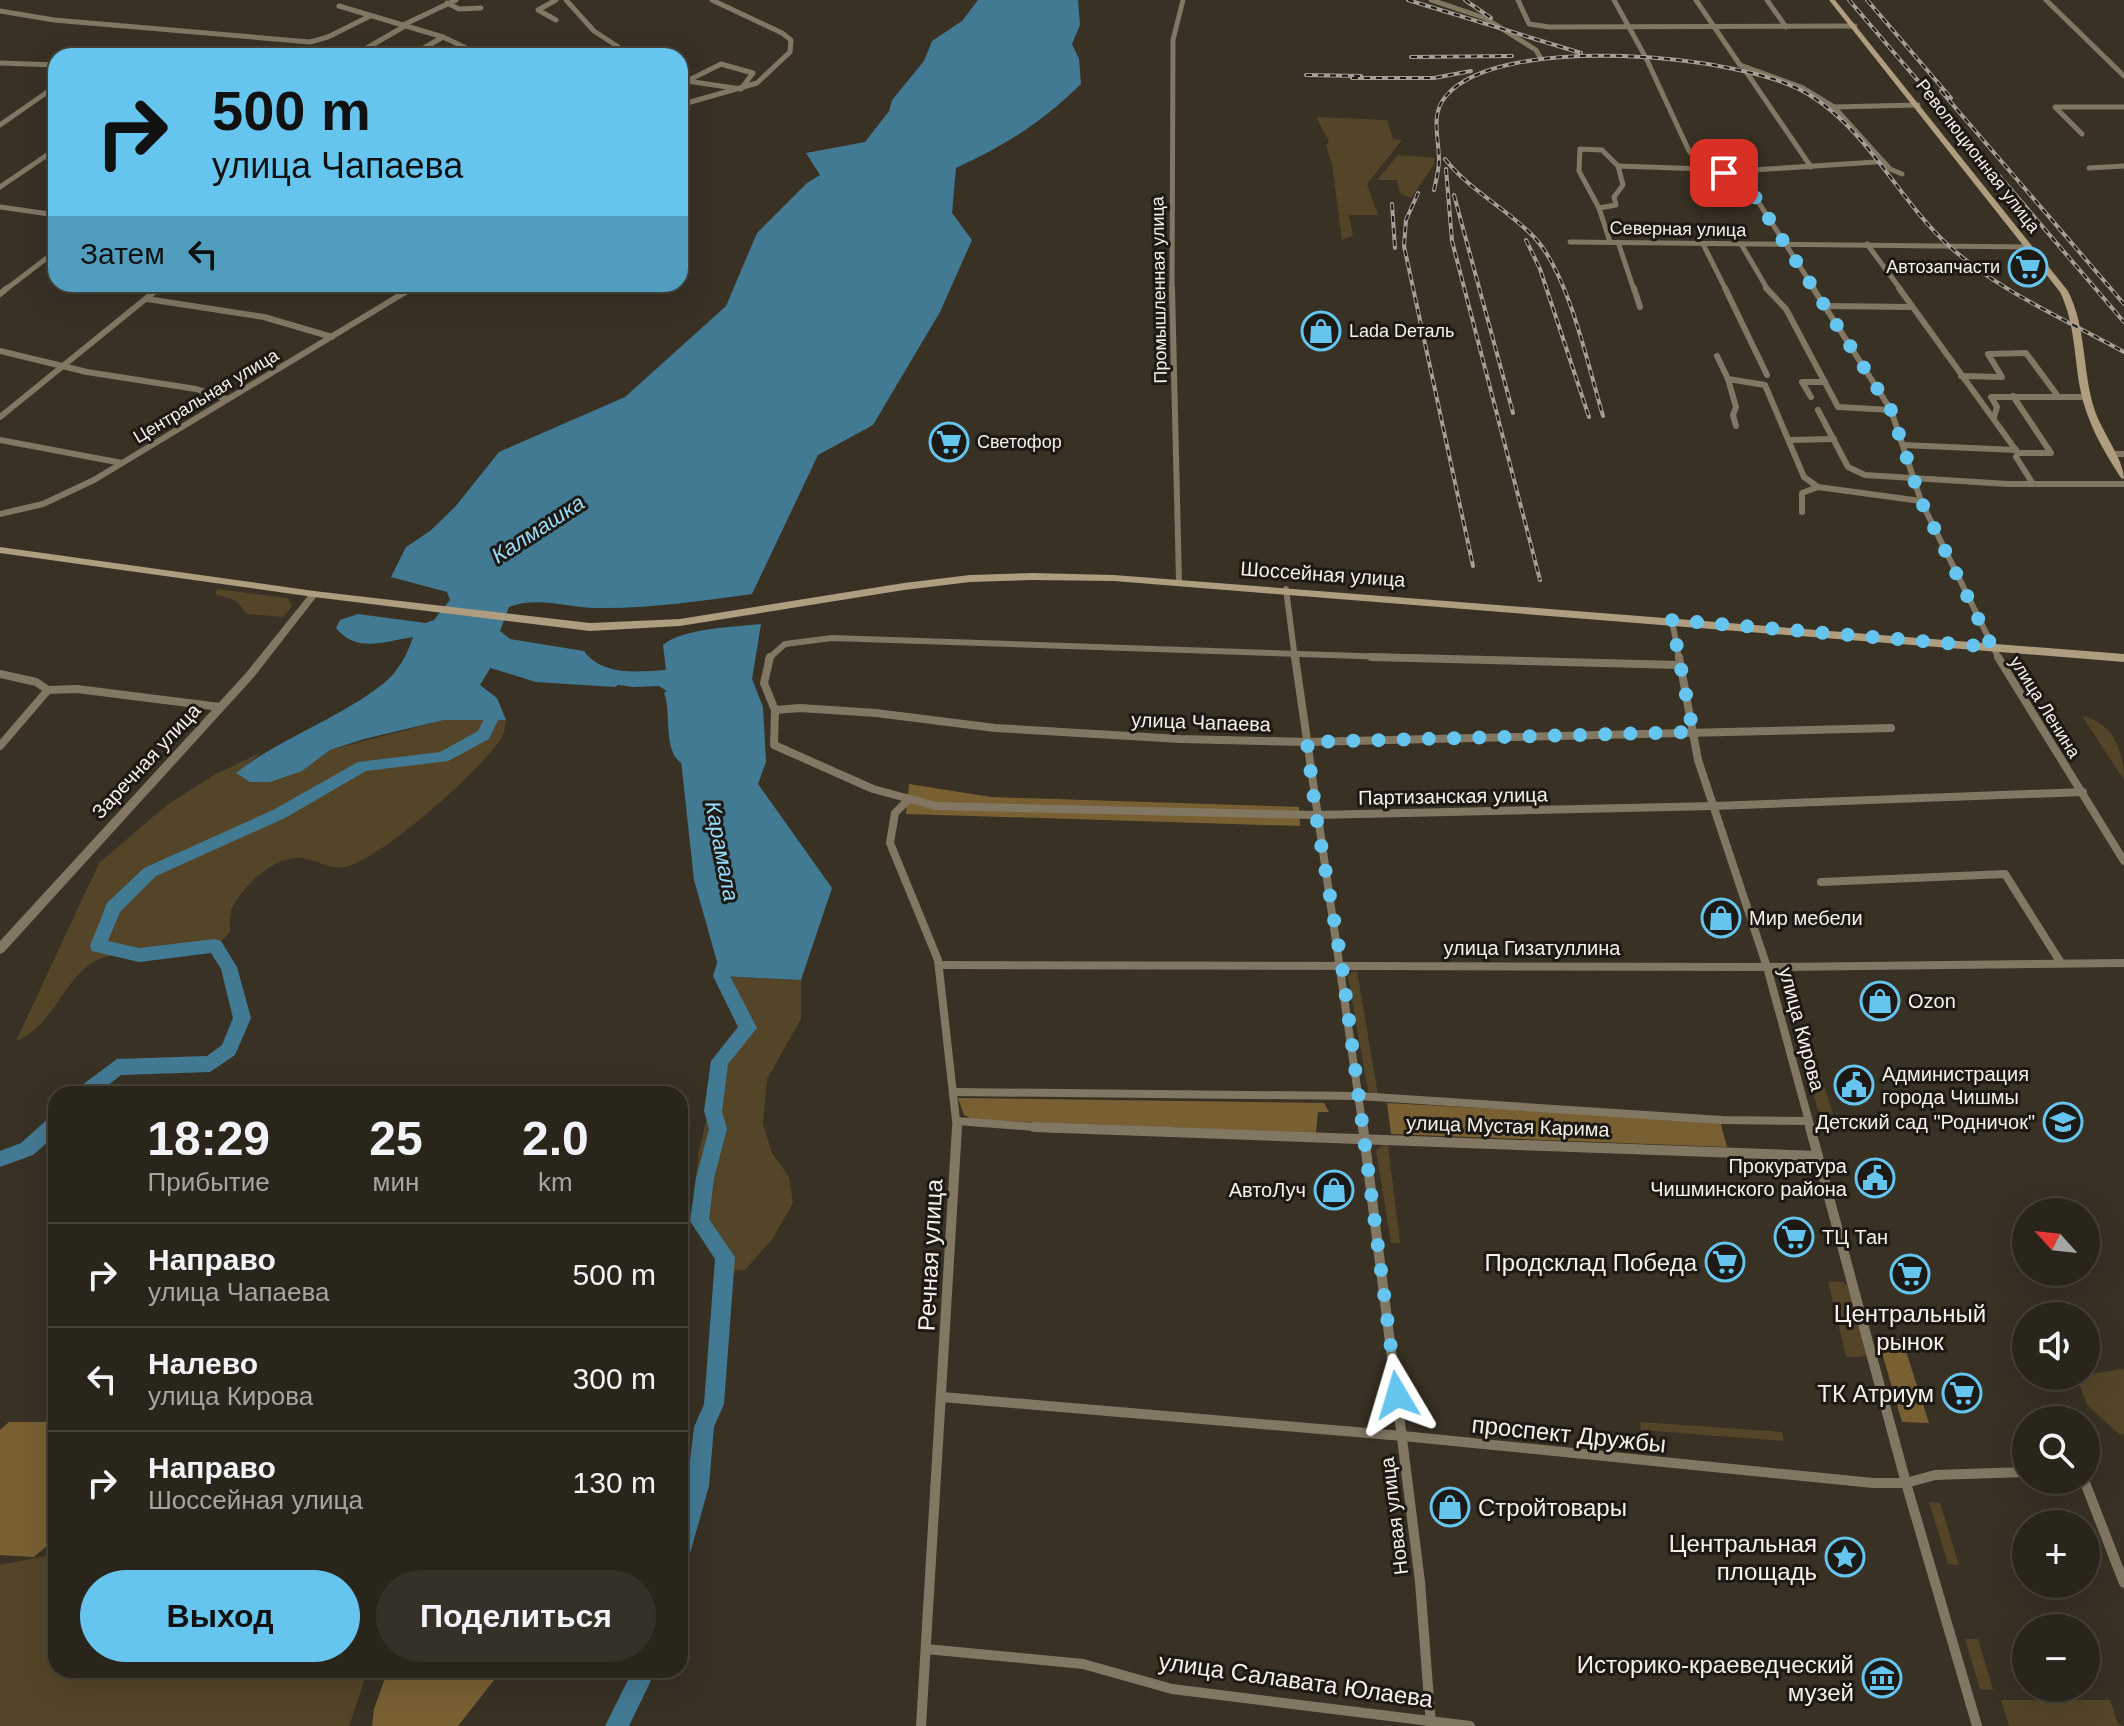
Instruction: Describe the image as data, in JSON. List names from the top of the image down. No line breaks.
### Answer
{"streets":{"main road":["Революционная улица","Шоссейная улица"],"street":["Северная улица","Промышленная улица","Центральная улица","улица Ленина","улица Чапаева","Заречная улица","Партизанская улица","улица Гизатуллина","улица Кирова","улица Мустая Карима","Речная улица","проспект Дружбы","Новая улица","улица Салавата Юлаева"]},"crossings":[["Революционная улица","Северная улица"],["Северная улица","улица Ленина"],["Промышленная улица","Шоссейная улица"],["Шоссейная улица","улица Ленина"],["Шоссейная улица","Заречная улица"],["Шоссейная улица","улица Кирова"],["Шоссейная улица","Новая улица"],["улица Ленина","Партизанская улица"],["улица Чапаева","Партизанская улица"],["улица Чапаева","улица Кирова"],["улица Чапаева","Новая улица"],["Партизанская улица","улица Кирова"],["Партизанская улица","Речная улица"],["Партизанская улица","Новая улица"],["улица Гизатуллина","улица Кирова"],["улица Гизатуллина","Речная улица"],["улица Гизатуллина","Новая улица"],["улица Кирова","улица Мустая Карима"],["улица Кирова","проспект Дружбы"],["улица Мустая Карима","Речная улица"],["улица Мустая Карима","Новая улица"],["Речная улица","проспект Дружбы"],["Речная улица","улица Салавата Юлаева"],["проспект Дружбы","Новая улица"],["Новая улица","улица Салавата Юлаева"]],"water":["Калмашка","Карамала"],"places":{"supermarket":["Автозапчасти","Светофор","ТЦ Тан","Продсклад Победа","Центральный рынок","ТК Атриум"],"shop":["Lada Dеталь","Мир мебели","Ozon","АвтоЛуч","Стройтовары"],"public building":["Администрация города Чишмы","Прокуратура Чишминского района"],"school or university":["Детский сад \"Родничок\""],"place":["Центральная площадь"],"museum":["Историко-краеведческий музей"]},"north":"top left","page":{"turn":["500 m","улица Чапаева"],"then":"Затем","eta":["18:29","Прибытие","25","мин","2.0","km"],"map_buttons":["+","−"],"list":[{"name":"Направо","note":"улица Чапаева","value":"500 m"},{"name":"Налево","note":"улица Кирова","value":"300 m"},{"name":"Направо","note":"Шоссейная улица","value":"130 m"}],"buttons":["Выход","Поделиться"]}}
